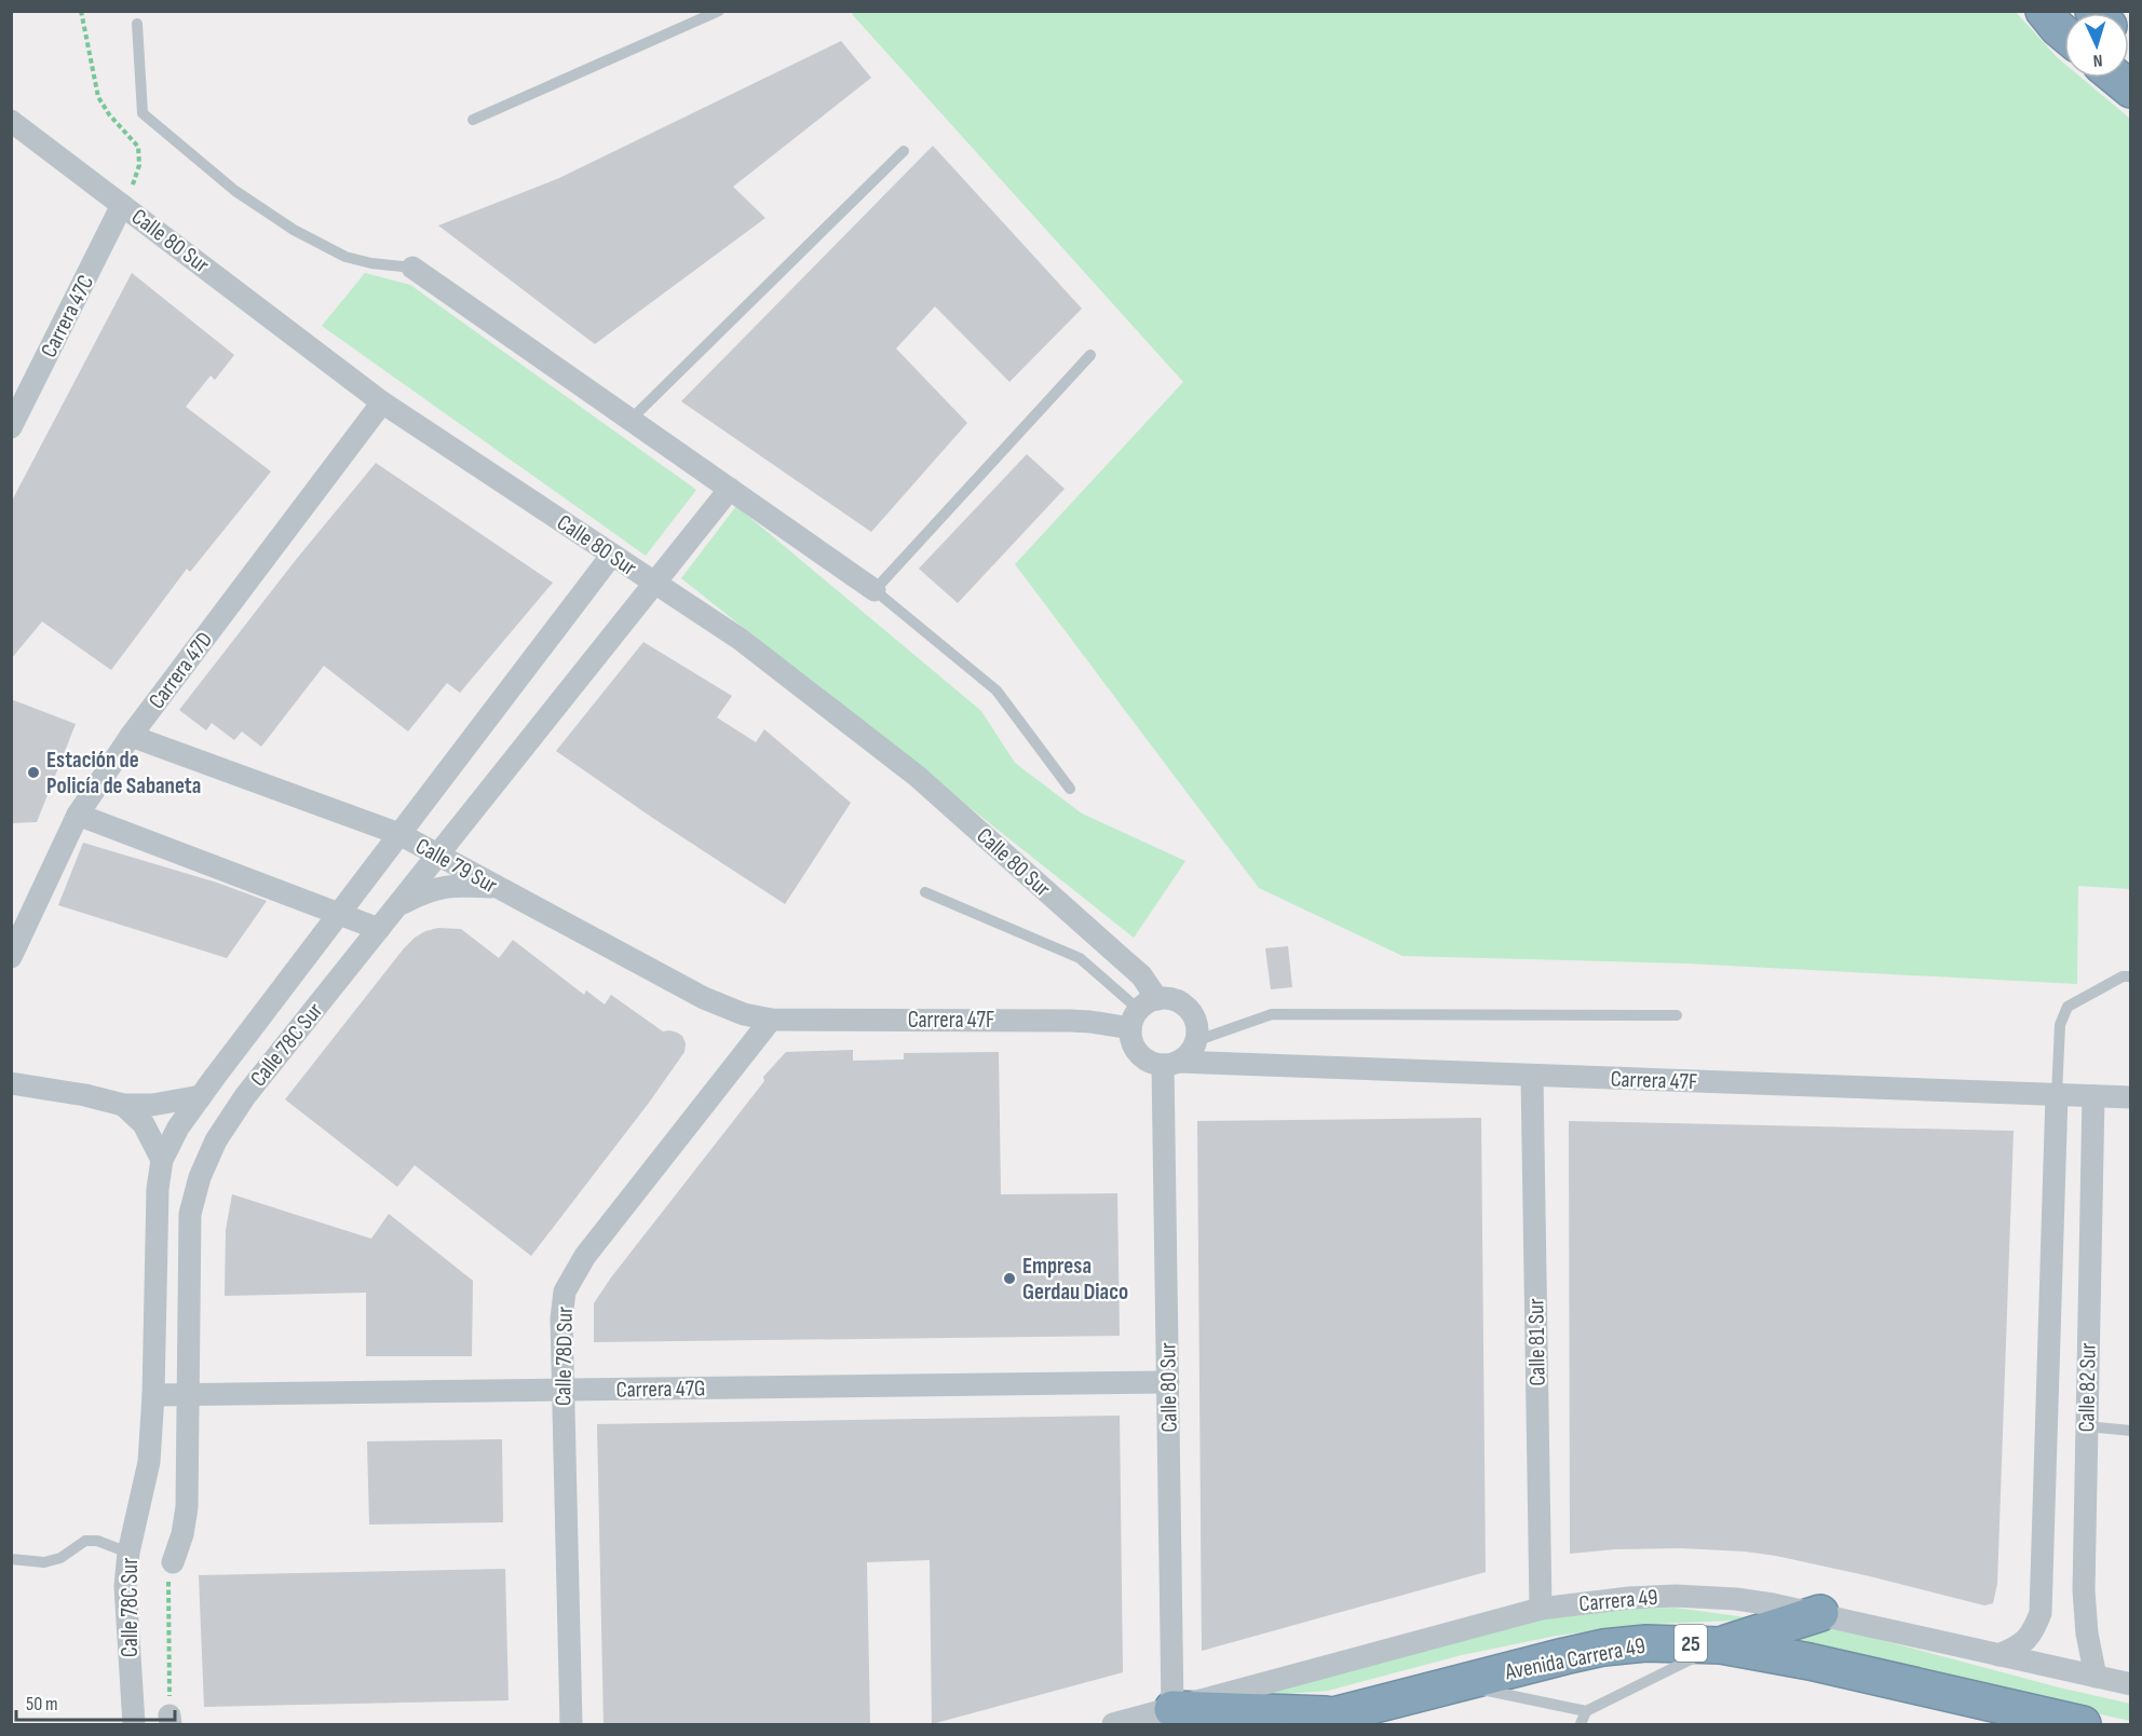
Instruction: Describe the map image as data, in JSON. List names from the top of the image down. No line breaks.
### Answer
{"streets":{"highway":["25","Avenida Carrera 49"],"street":["Calle 80 Sur","Carrera 47C","Carrera 47D","Calle 79 Sur","Carrera 47F","Calle 78C Sur","Calle 81 Sur","Calle 78D Sur","Calle 82 Sur","Carrera 47G","Carrera 49"]},"crossings":[["Calle 80 Sur","Carrera 47C"],["Calle 80 Sur","Carrera 47D"],["Calle 80 Sur","Carrera 47F"],["Calle 80 Sur","Calle 78C Sur"],["Calle 80 Sur","Carrera 47G"],["Calle 80 Sur","Carrera 49"],["Calle 80 Sur","Avenida Carrera 49"],["Carrera 47D","Calle 79 Sur"],["Calle 79 Sur","Carrera 47F"],["Calle 79 Sur","Calle 78C Sur"],["Calle 79 Sur","Calle 78D Sur"],["Carrera 47F","Calle 81 Sur"],["Carrera 47F","Calle 78D Sur"],["Carrera 47F","Calle 82 Sur"],["Calle 78C Sur","Carrera 47G"],["Calle 81 Sur","Carrera 49"],["Calle 78D Sur","Carrera 47G"],["Calle 82 Sur","Carrera 49"],["Carrera 49","Avenida Carrera 49"]],"places":["Estación de Policía de Sabaneta","Empresa Gerdau Diaco"],"scale_bar":"50 m","north":"bottom"}
